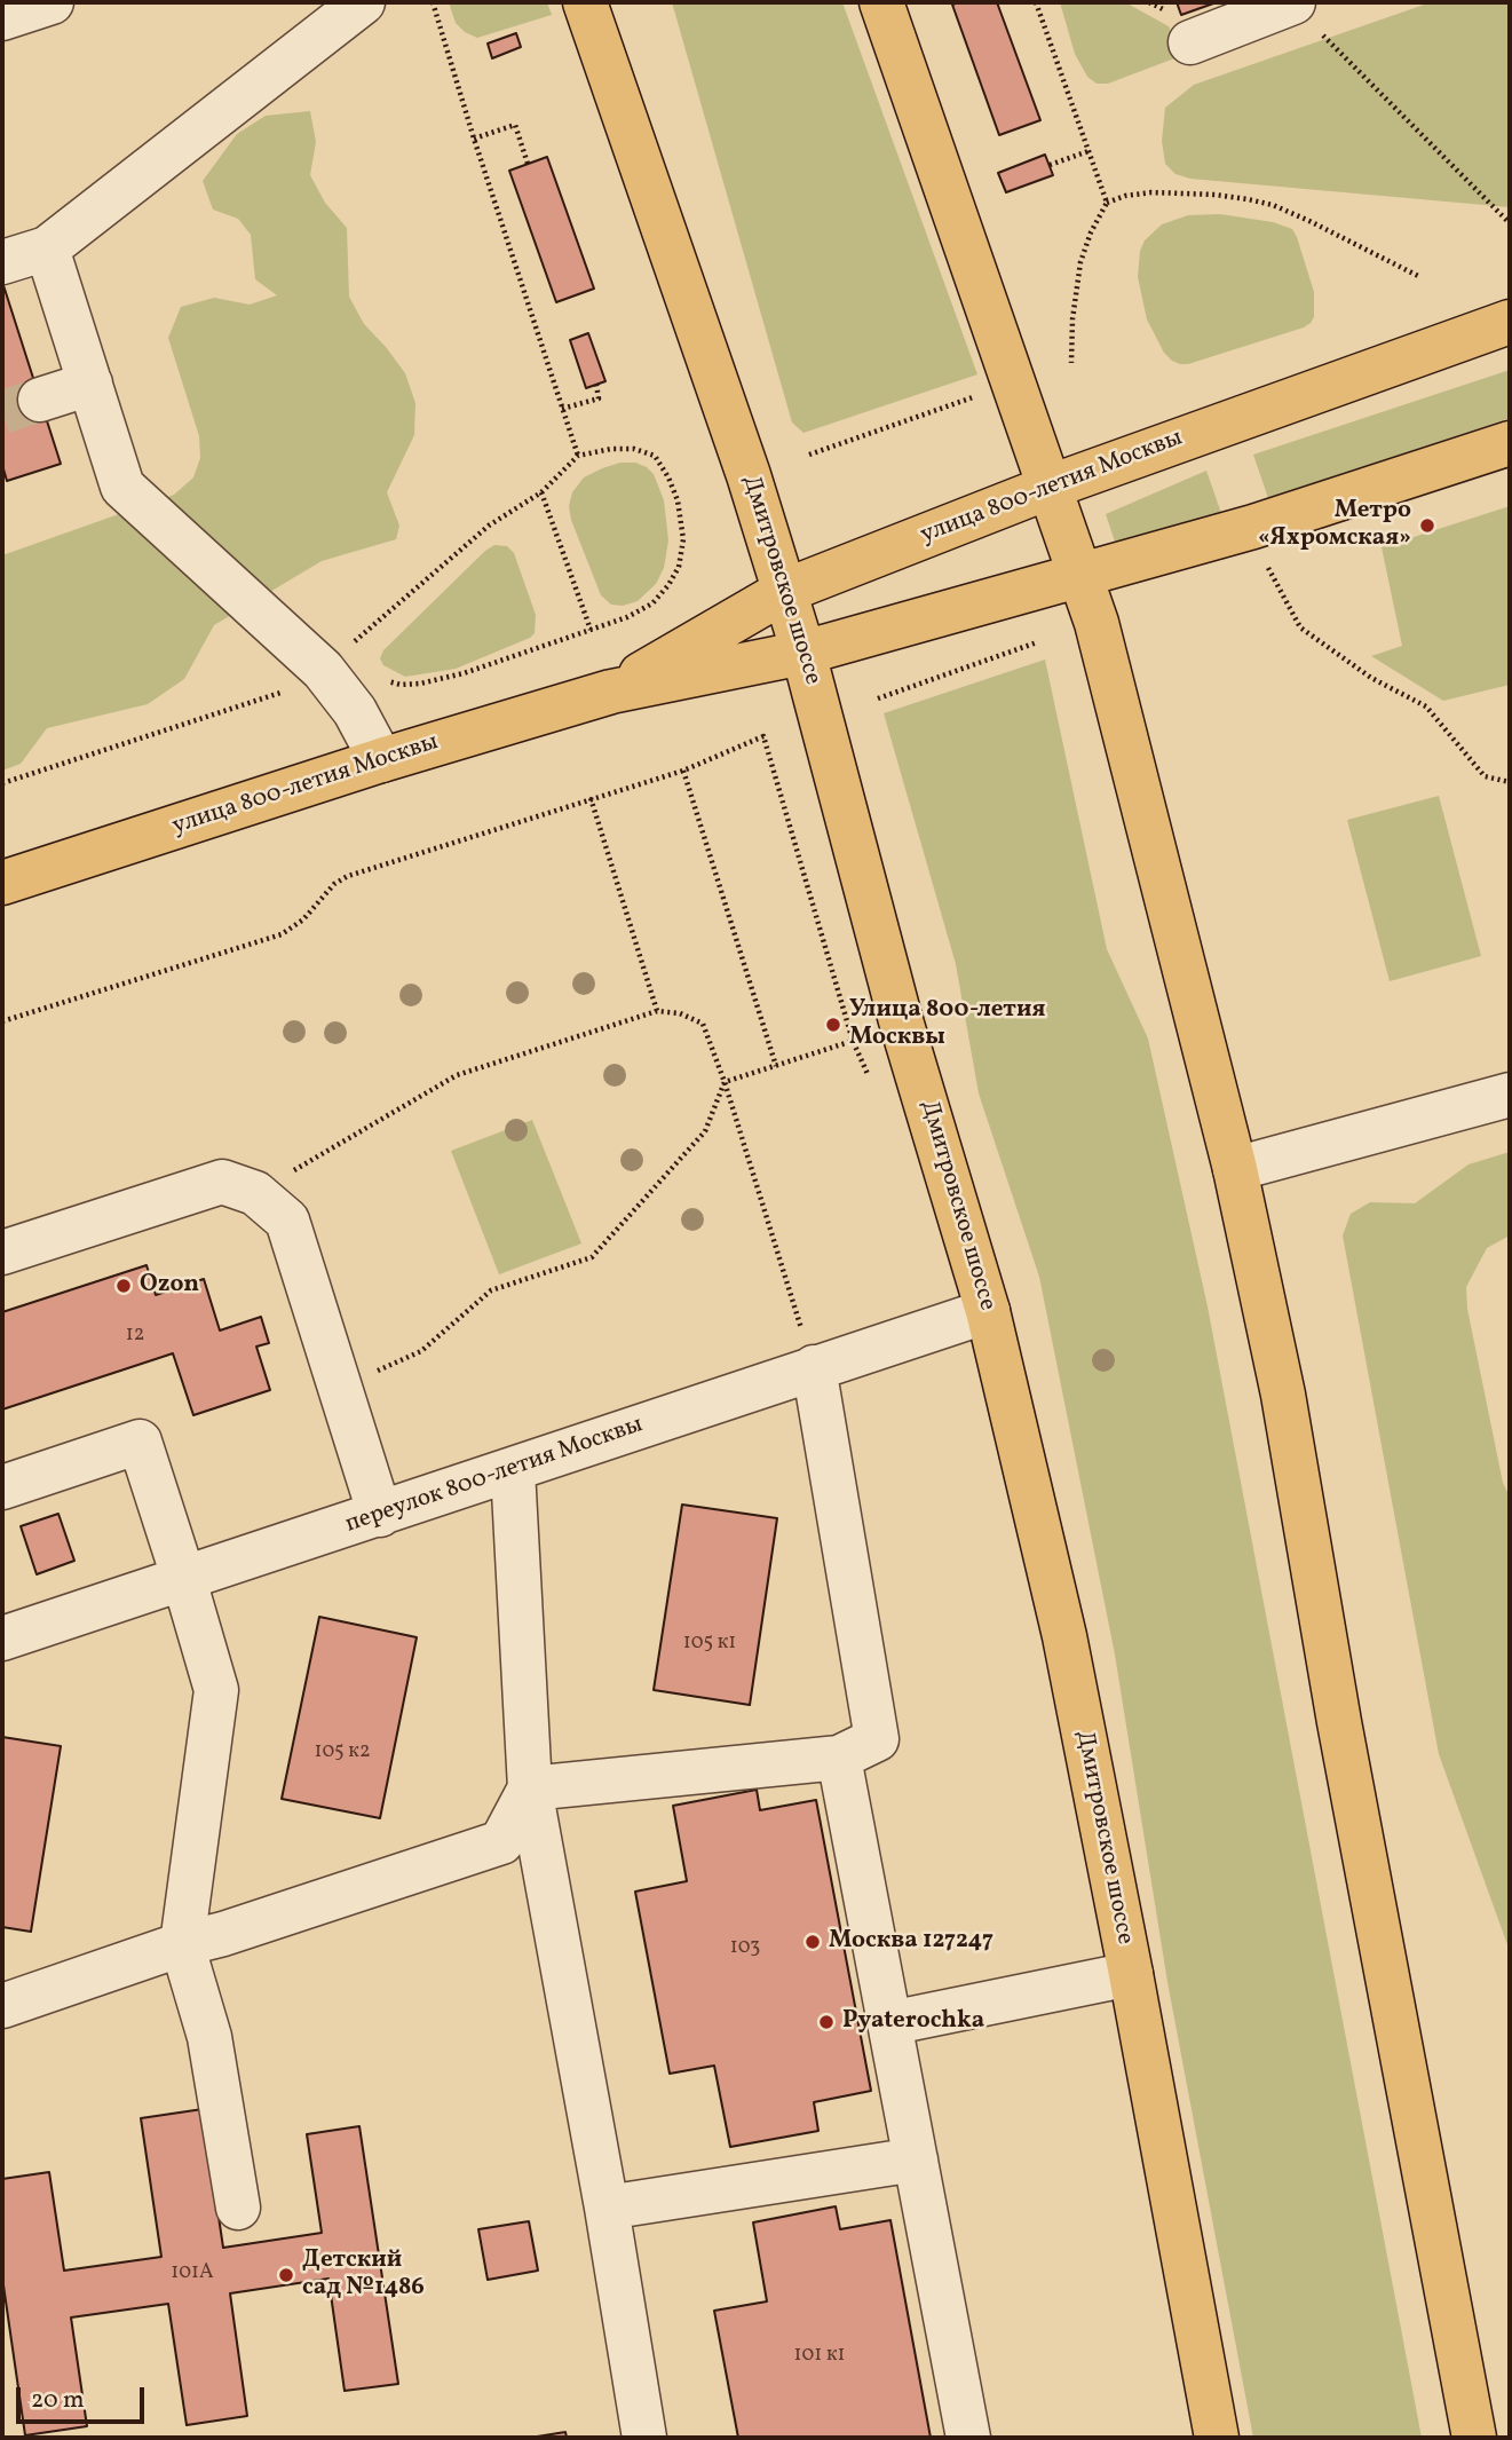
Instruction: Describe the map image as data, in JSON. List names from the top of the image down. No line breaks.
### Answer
{"streets":{"main road":["улица 800-летия Москвы","Дмитровское шоссе"],"street":["переулок 800-летия Москвы"]},"crossings":[["улица 800-летия Москвы","Дмитровское шоссе"],["Дмитровское шоссе","переулок 800-летия Москвы"]],"places":["Метро «Яхромская»","Улица 800-летия Москвы","Ozon","Москва 127247","Pyaterochka","Детский сад №1486"],"house_numbers":["12","105 к1","105 к2","103","101А","101 к1"],"scale_bar":"20 m"}
